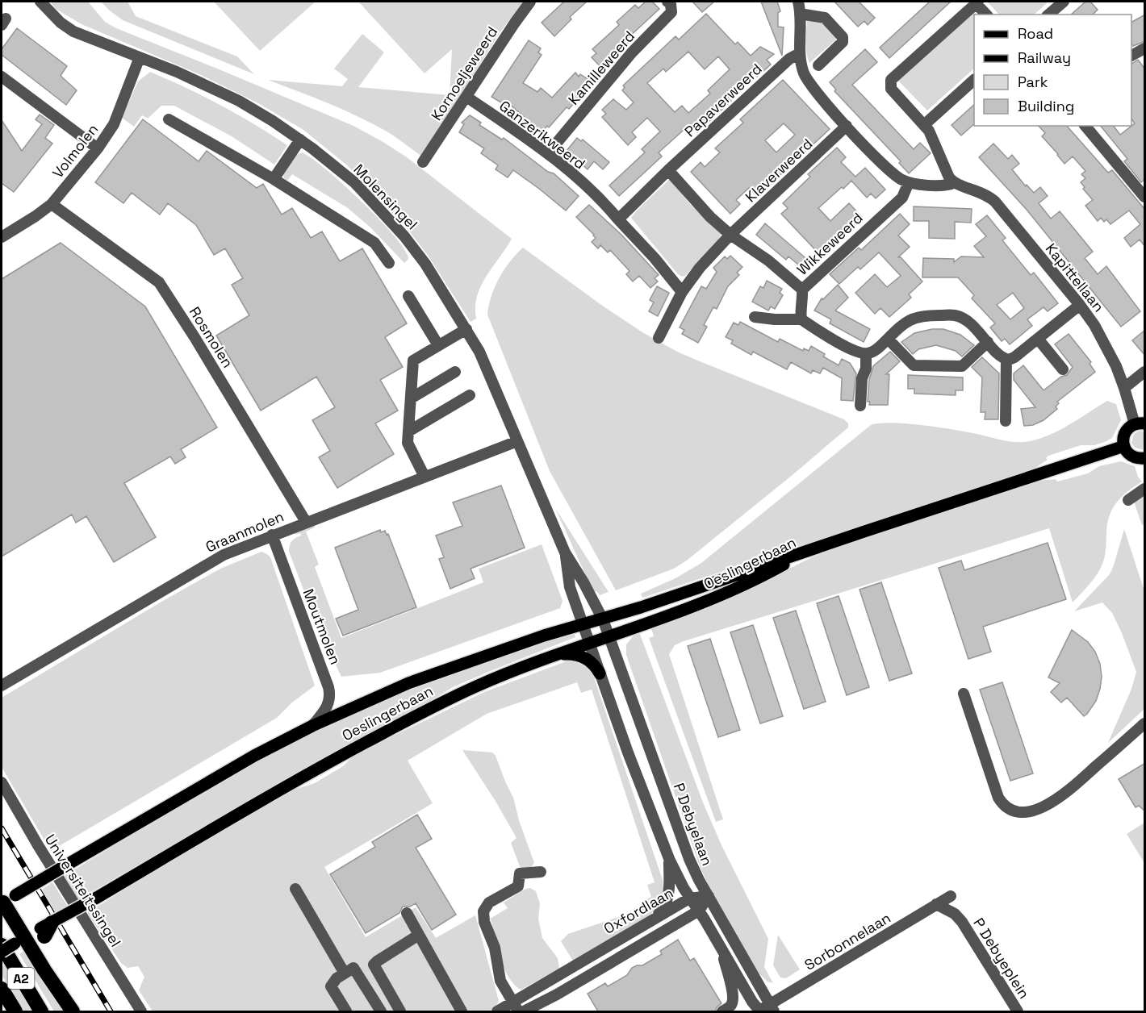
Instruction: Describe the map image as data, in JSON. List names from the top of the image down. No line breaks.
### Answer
{"streets":{"highway":["A2"],"main road":["Oeslingerbaan"],"street":["Kamilleweerd","Kornoeljeweerd","Papaverweerd","Ganzerikweerd","Volmolen","Klaverweerd","Molensingel","Wikkeweerd","Kapittellaan","Rosmolen","Graanmolen","Moutmolen","P Debyelaan","Universiteitssingel","Oxfordlaan","Sorbonnelaan","P Debyeplein"]},"crossings":[["Kamilleweerd","Ganzerikweerd"],["Kornoeljeweerd","Ganzerikweerd"],["Papaverweerd","Ganzerikweerd"],["Papaverweerd","Kapittellaan"],["Ganzerikweerd","Klaverweerd"],["Volmolen","Molensingel"],["Volmolen","Rosmolen"],["Klaverweerd","Kapittellaan"],["Molensingel","Graanmolen"],["Molensingel","Oeslingerbaan"],["Molensingel","P Debyelaan"],["Wikkeweerd","Kapittellaan"],["Rosmolen","Graanmolen"],["Graanmolen","Moutmolen"],["Oeslingerbaan","Moutmolen"],["Oeslingerbaan","P Debyelaan"],["Oeslingerbaan","A2"],["P Debyelaan","Oxfordlaan"],["P Debyelaan","Sorbonnelaan"],["Sorbonnelaan","P Debyeplein"]],"legend":["Road","Railway","Park","Building"]}
